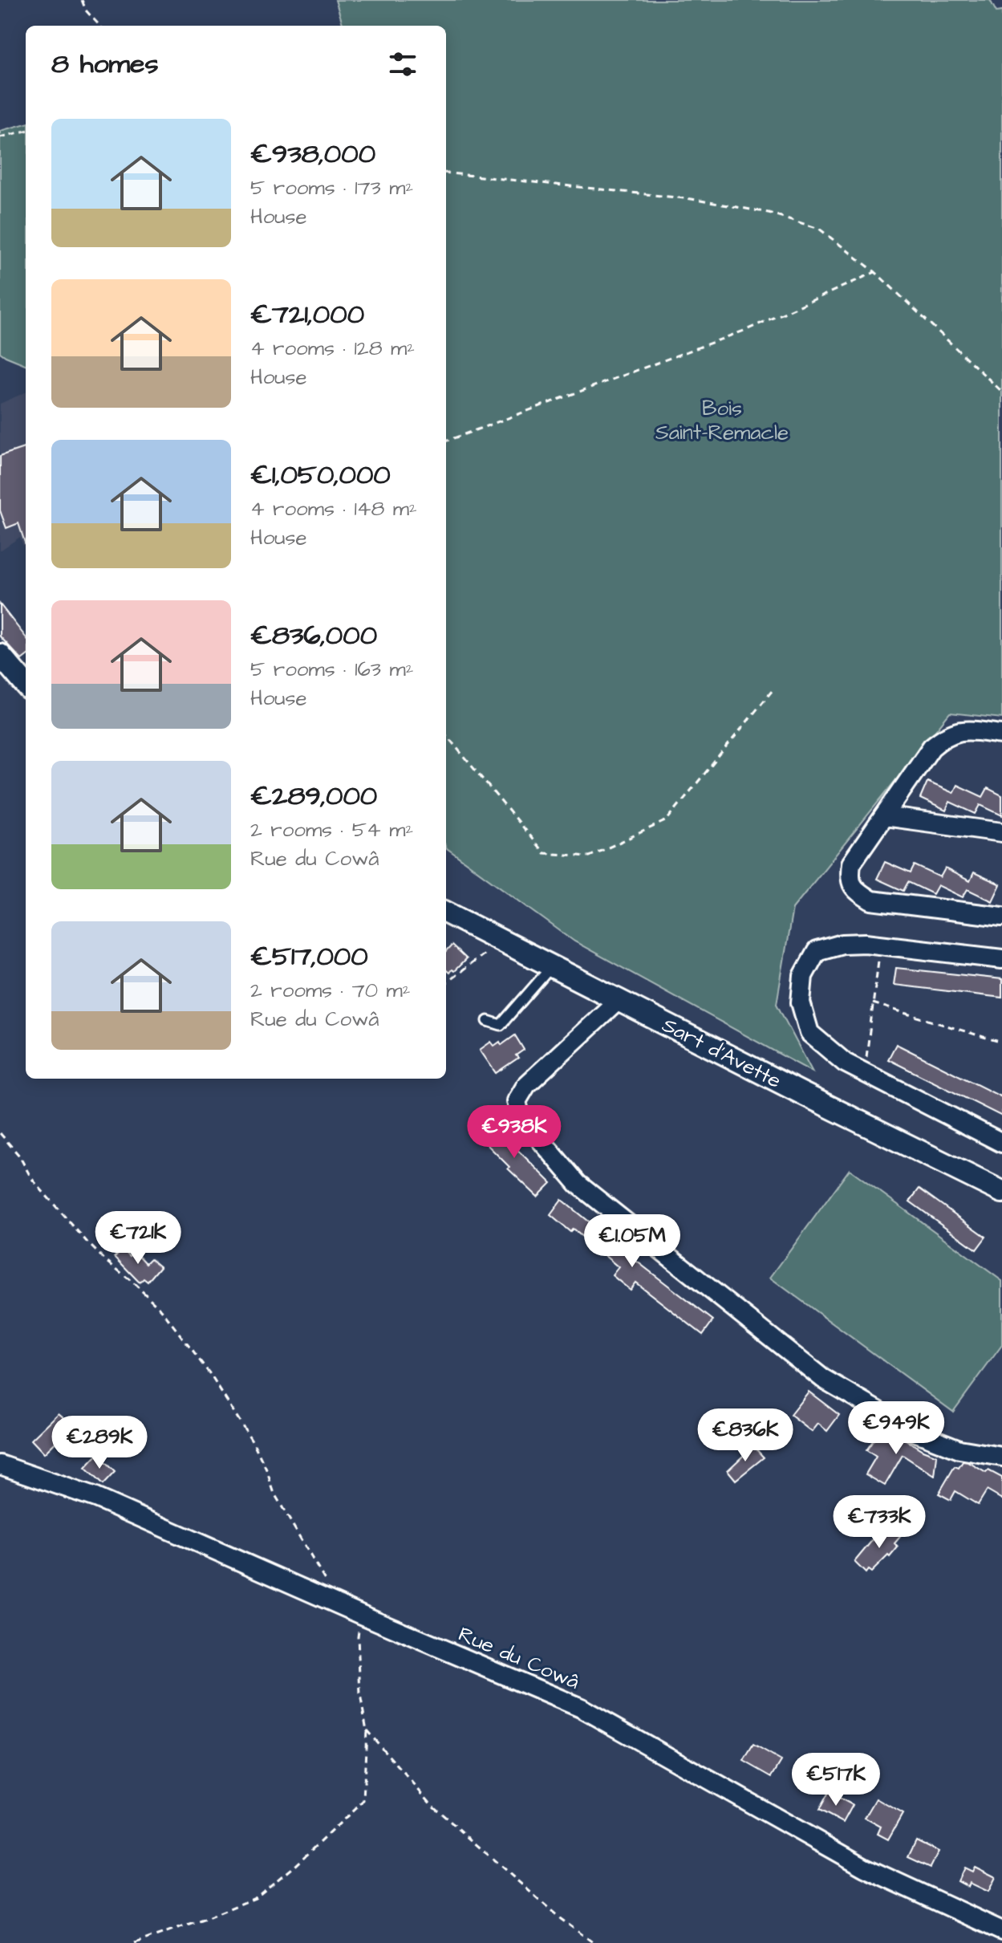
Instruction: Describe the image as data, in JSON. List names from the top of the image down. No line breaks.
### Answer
{"streets":{"street":["Sart d'Avette","Rue du Cowâ"]},"parks":["Bois Saint-Remacle"],"page":{"heading":"8 homes","list":[{"name":"€938,000","note":"5 rooms · 173 m² · House"},{"name":"€721,000","note":"4 rooms · 128 m² · House"},{"name":"€1,050,000","note":"4 rooms · 148 m² · House"},{"name":"€836,000","note":"5 rooms · 163 m² · House"},{"name":"€289,000","note":"2 rooms · 54 m² · Rue du Cowâ"},{"name":"€517,000","note":"2 rooms · 70 m² · Rue du Cowâ"}],"price":["€938K","€721K","€1.05M","€949K","€836K","€289K","€733K","€517K"]}}
